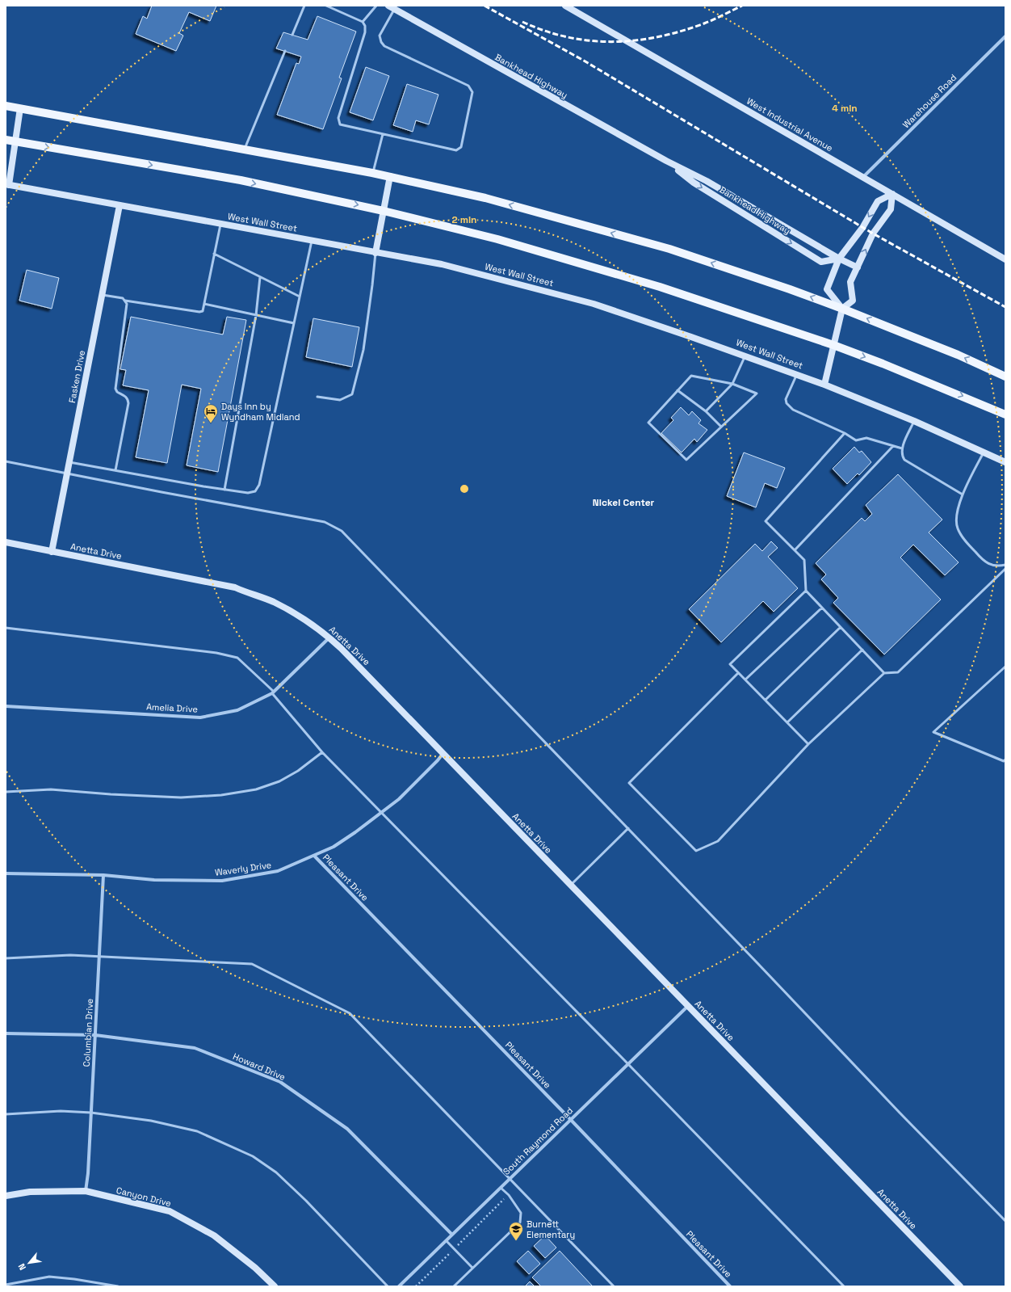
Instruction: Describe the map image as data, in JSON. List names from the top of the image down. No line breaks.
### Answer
{"streets":{"street":["Bankhead Highway","Warehouse Road","West Industrial Avenue","West Wall Street","Fasken Drive","Anetta Drive","Amelia Drive","Waverly Drive","Pleasant Drive","Columbian Drive","Howard Drive","South Raymond Road","Canyon Drive"]},"crossings":[["Warehouse Road","West Industrial Avenue"],["West Wall Street","Fasken Drive"],["Fasken Drive","Anetta Drive"],["Anetta Drive","Amelia Drive"],["Anetta Drive","Waverly Drive"],["Anetta Drive","South Raymond Road"],["Waverly Drive","Pleasant Drive"],["Waverly Drive","Columbian Drive"],["Pleasant Drive","South Raymond Road"],["Columbian Drive","Howard Drive"],["Columbian Drive","Canyon Drive"],["Howard Drive","South Raymond Road"]],"districts":["Nickel Center"],"places":{"hotel":["Days Inn by Wyndham Midland"],"school or university":["Burnett Elementary"]},"north":"bottom left","rings":["4 min","2 min"]}
